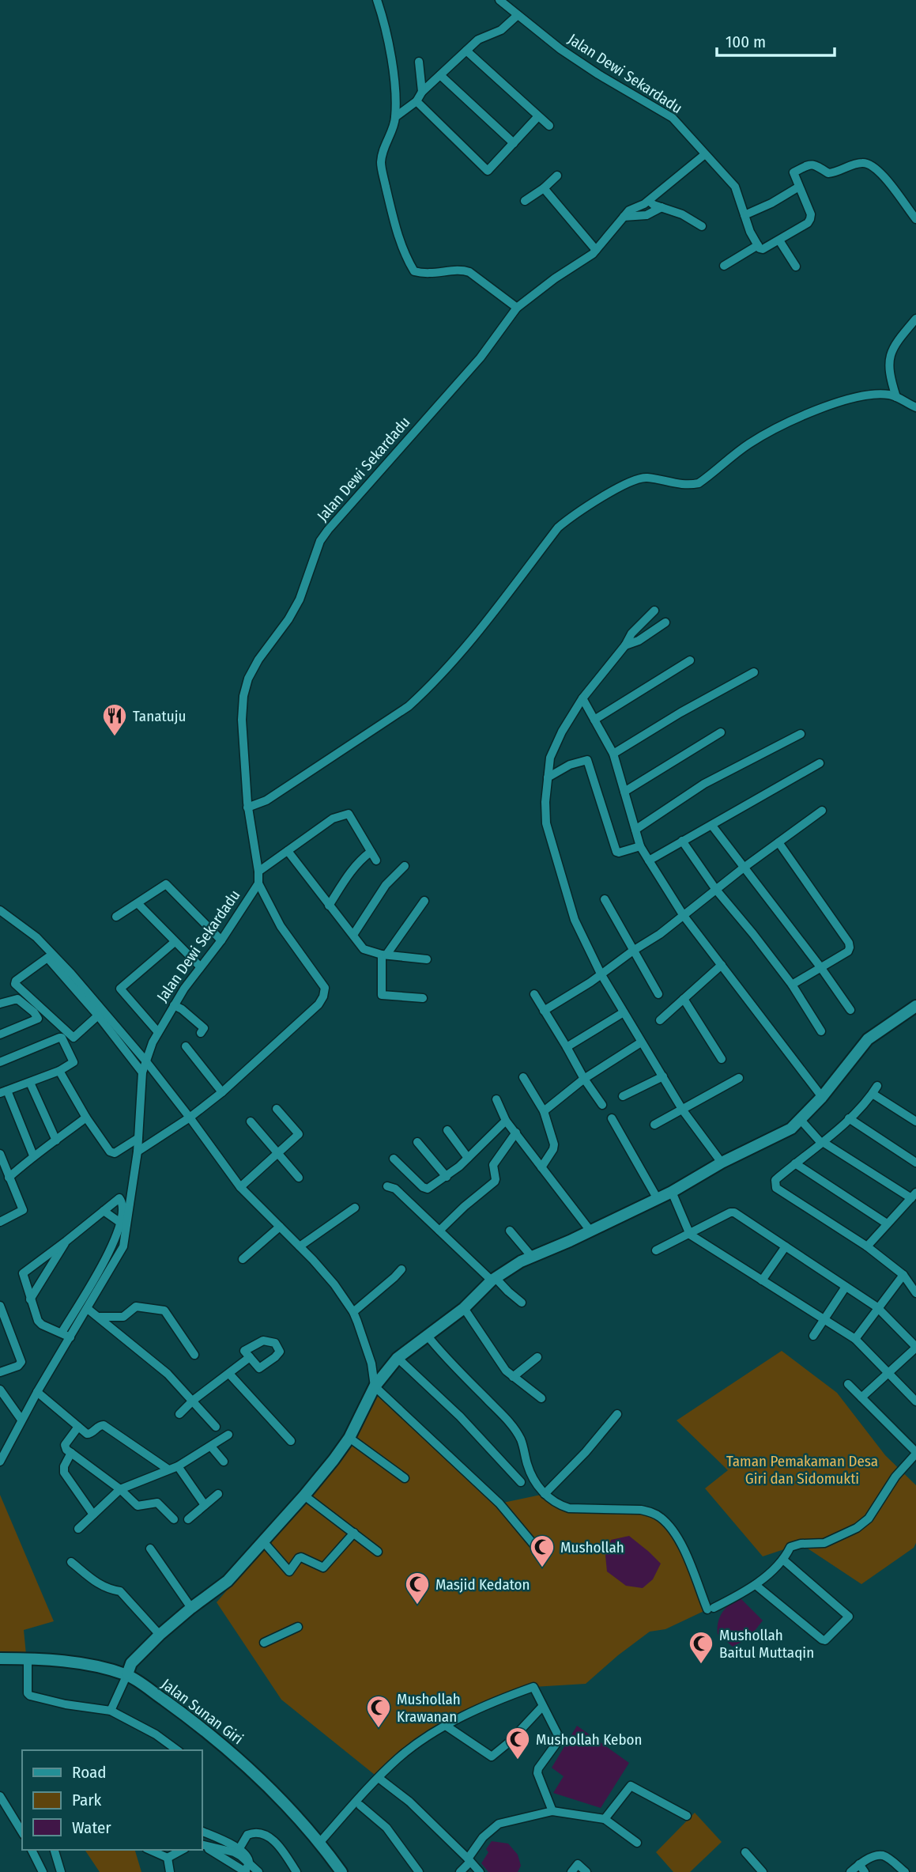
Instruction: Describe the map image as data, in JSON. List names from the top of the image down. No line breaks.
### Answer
{"streets":{"street":["Jalan Dewi Sekardadu","Jalan Sunan Giri"]},"parks":["Taman Pemakaman Desa Giri dan Sidomukti"],"places":{"restaurant":["Tanatuju"],"mosque":["Mushollah","Masjid Kedaton","Mushollah Baitul Muttaqin","Mushollah Krawanan","Mushollah Kebon"]},"legend":["Road","Park","Water"],"scale_bar":"100 m"}
